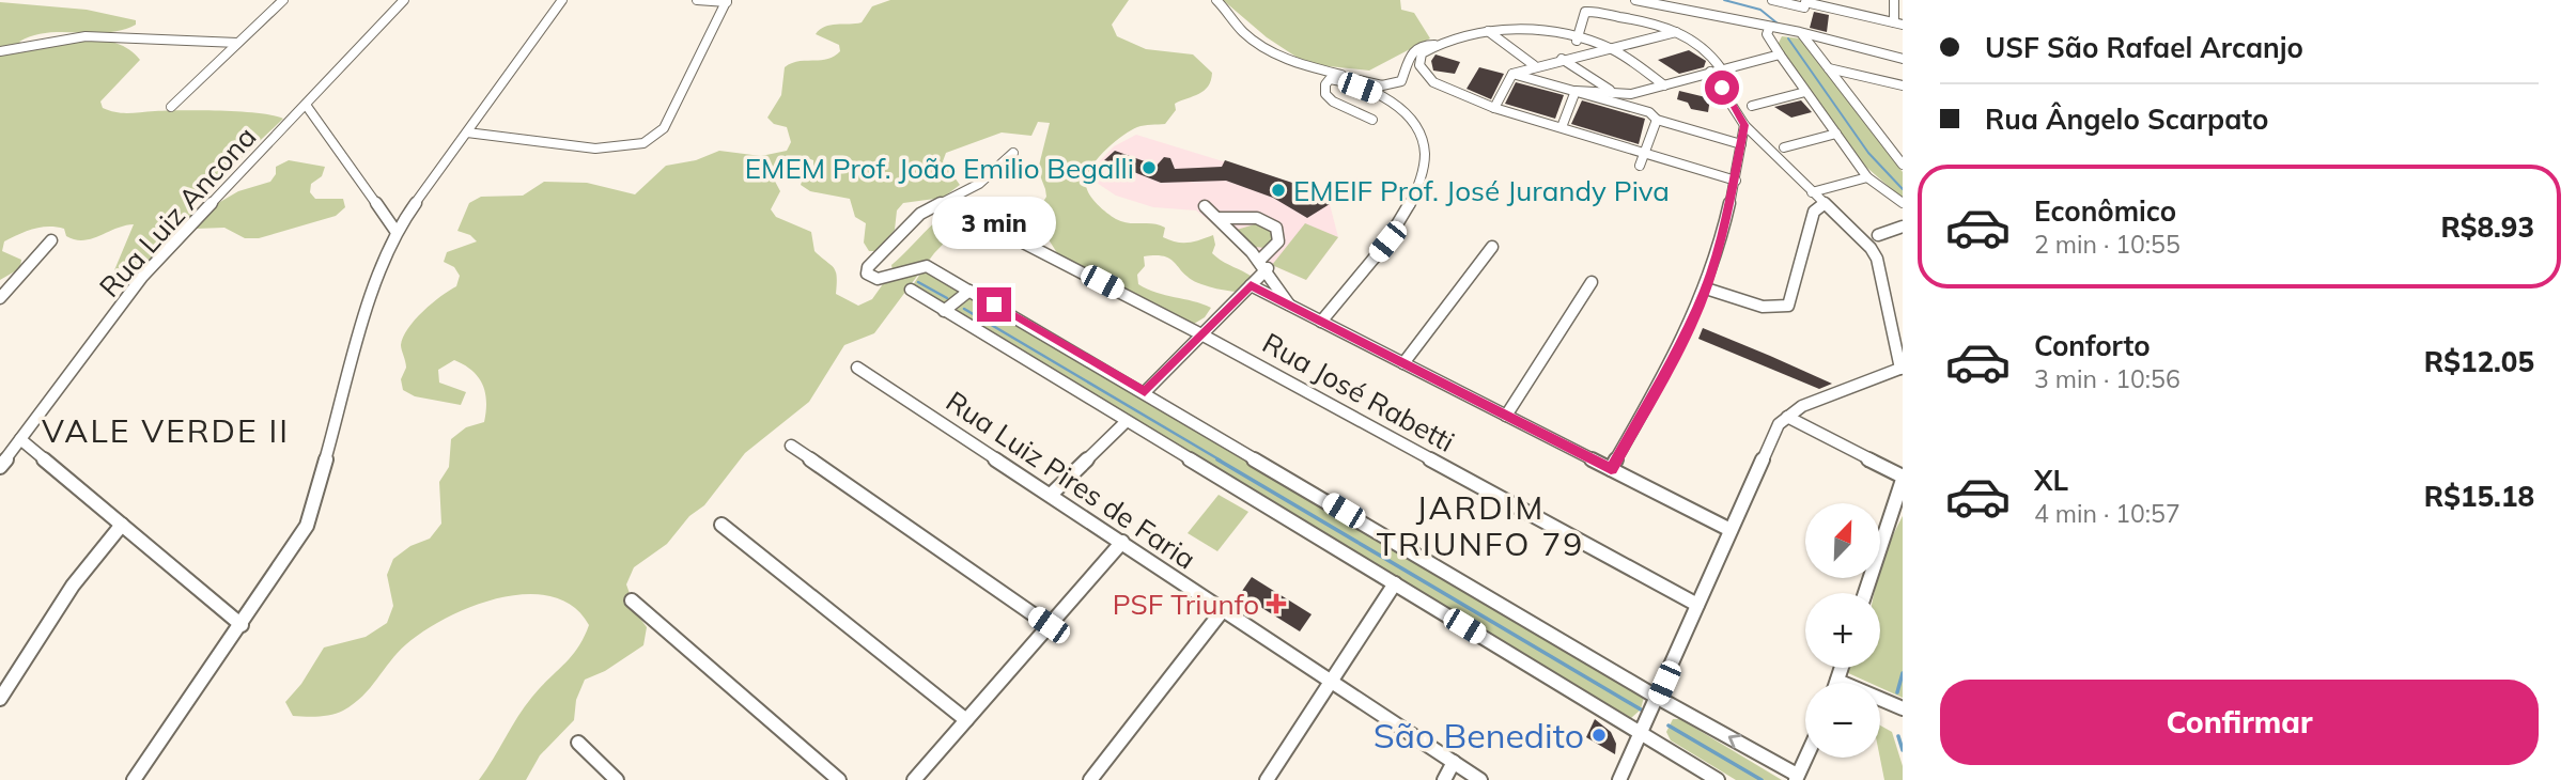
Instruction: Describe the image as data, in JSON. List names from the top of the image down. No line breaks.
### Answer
{"streets":{"street":["Rua Luiz Ancona","Rua José Rabetti","Rua Luiz Pires de Faria"]},"districts":["VALE VERDE II","JARDIM TRIUNFO 79"],"places":{"other":["EMEM Prof. João Emilio Begalli","EMEIF Prof. José Jurandy Piva","São Benedito"],"health":["PSF Triunfo"]},"north":"top right","page":{"banner":["USF São Rafael Arcanjo","Rua Ângelo Scarpato"],"list":[{"name":"Econômico","note":"2 min · 10:55","value":"R$8.93"},{"name":"Conforto","note":"3 min · 10:56","value":"R$12.05"},{"name":"XL","note":"4 min · 10:57","value":"R$15.18"}],"bubble":"3 min","map_buttons":["+","−"],"buttons":"Confirmar"}}
